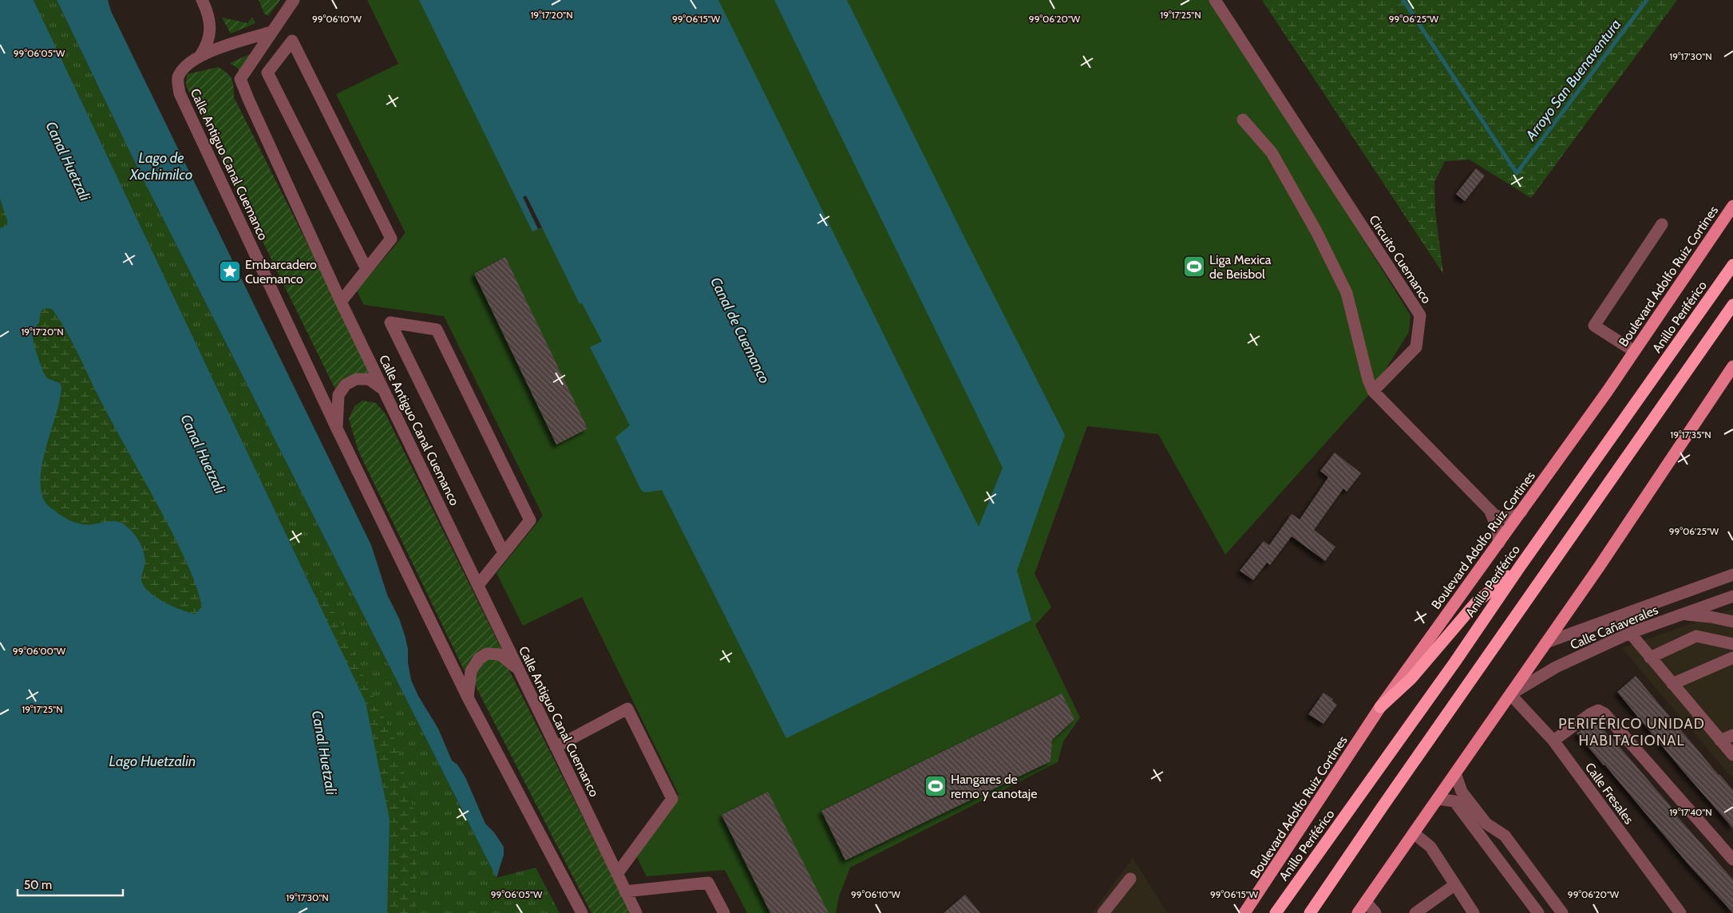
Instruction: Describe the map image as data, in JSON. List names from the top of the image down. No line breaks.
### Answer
{"streets":{"highway":["Anillo Periférico"],"main road":["Boulevard Adolfo Ruiz Cortines"],"street":["Calle Antiguo Canal Cuemanco","Circuito Cuemanco","Calle Cañaverales","Calle Fresales"]},"crossings":[["Calle Cañaverales","Calle Fresales"]],"districts":["PERIFÉRICO UNIDAD HABITACIONAL"],"water":["Arroyo San Buenaventura","Lago de Xochimilco","Canal Huetzali","Canal de Cuemanco","Lago Huetzalin"],"places":{"sports":["Liga Mexica de Beisbol","Hangares de remo y canotaje"],"place":["Embarcadero Cuemanco"]},"scale_bar":"50 m","coordinates":["19°17'20\"N","19°17'25\"N","99°06'10\"W","99°06'15\"W","99°06'20\"W","99°06'25\"W","99°06'05\"W","19°17'30\"N","19°17'35\"N","99°06'00\"W","19°17'40\"N"]}
